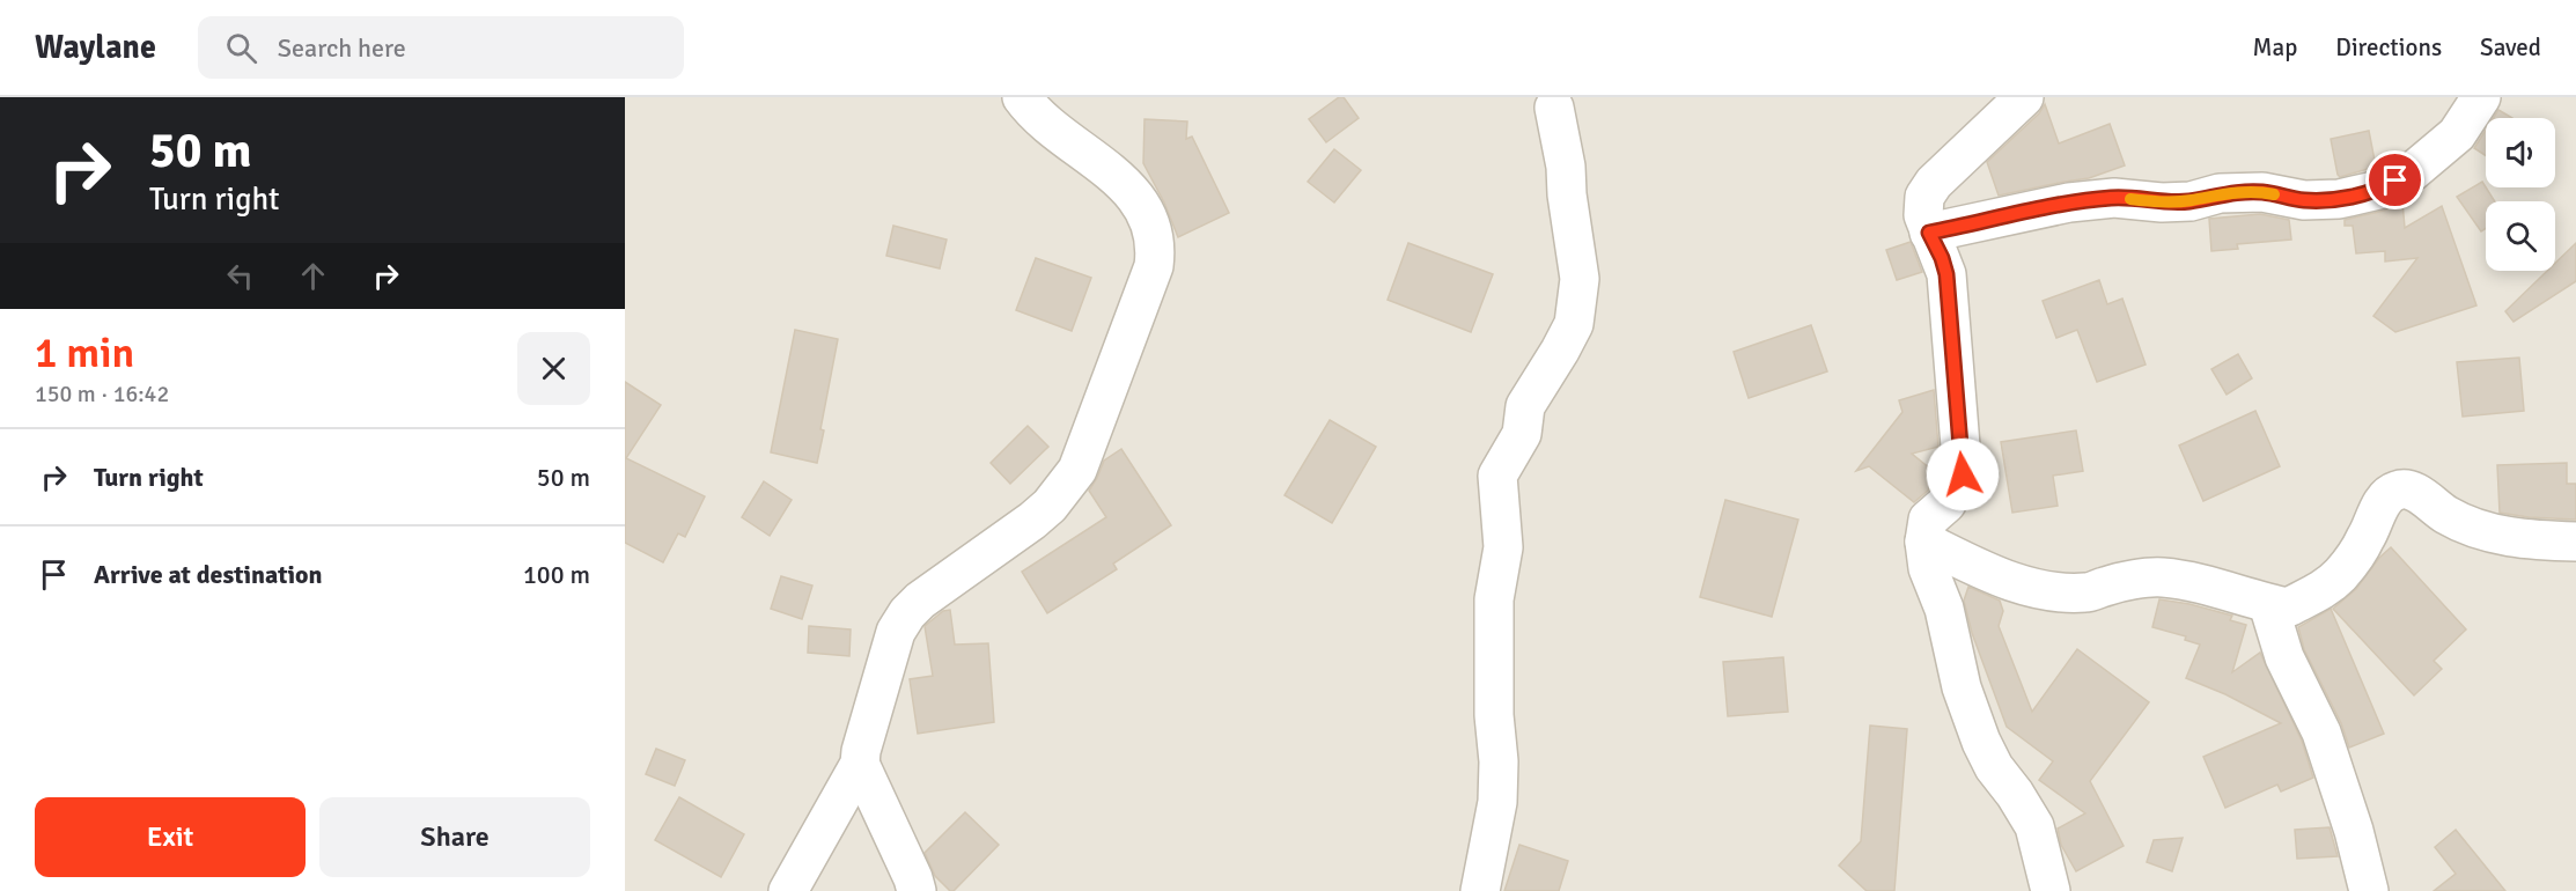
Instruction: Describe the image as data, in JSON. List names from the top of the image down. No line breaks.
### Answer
{"page":{"header":"Waylane","search":"Search here","nav":["Map","Directions","Saved"],"turn":["50 m","Turn right"],"heading":["1 min","150 m · 16:42"],"list":[{"name":"Turn right","value":"50 m"},{"name":"Arrive at destination","value":"100 m"}],"buttons":["Exit","Share"]}}
